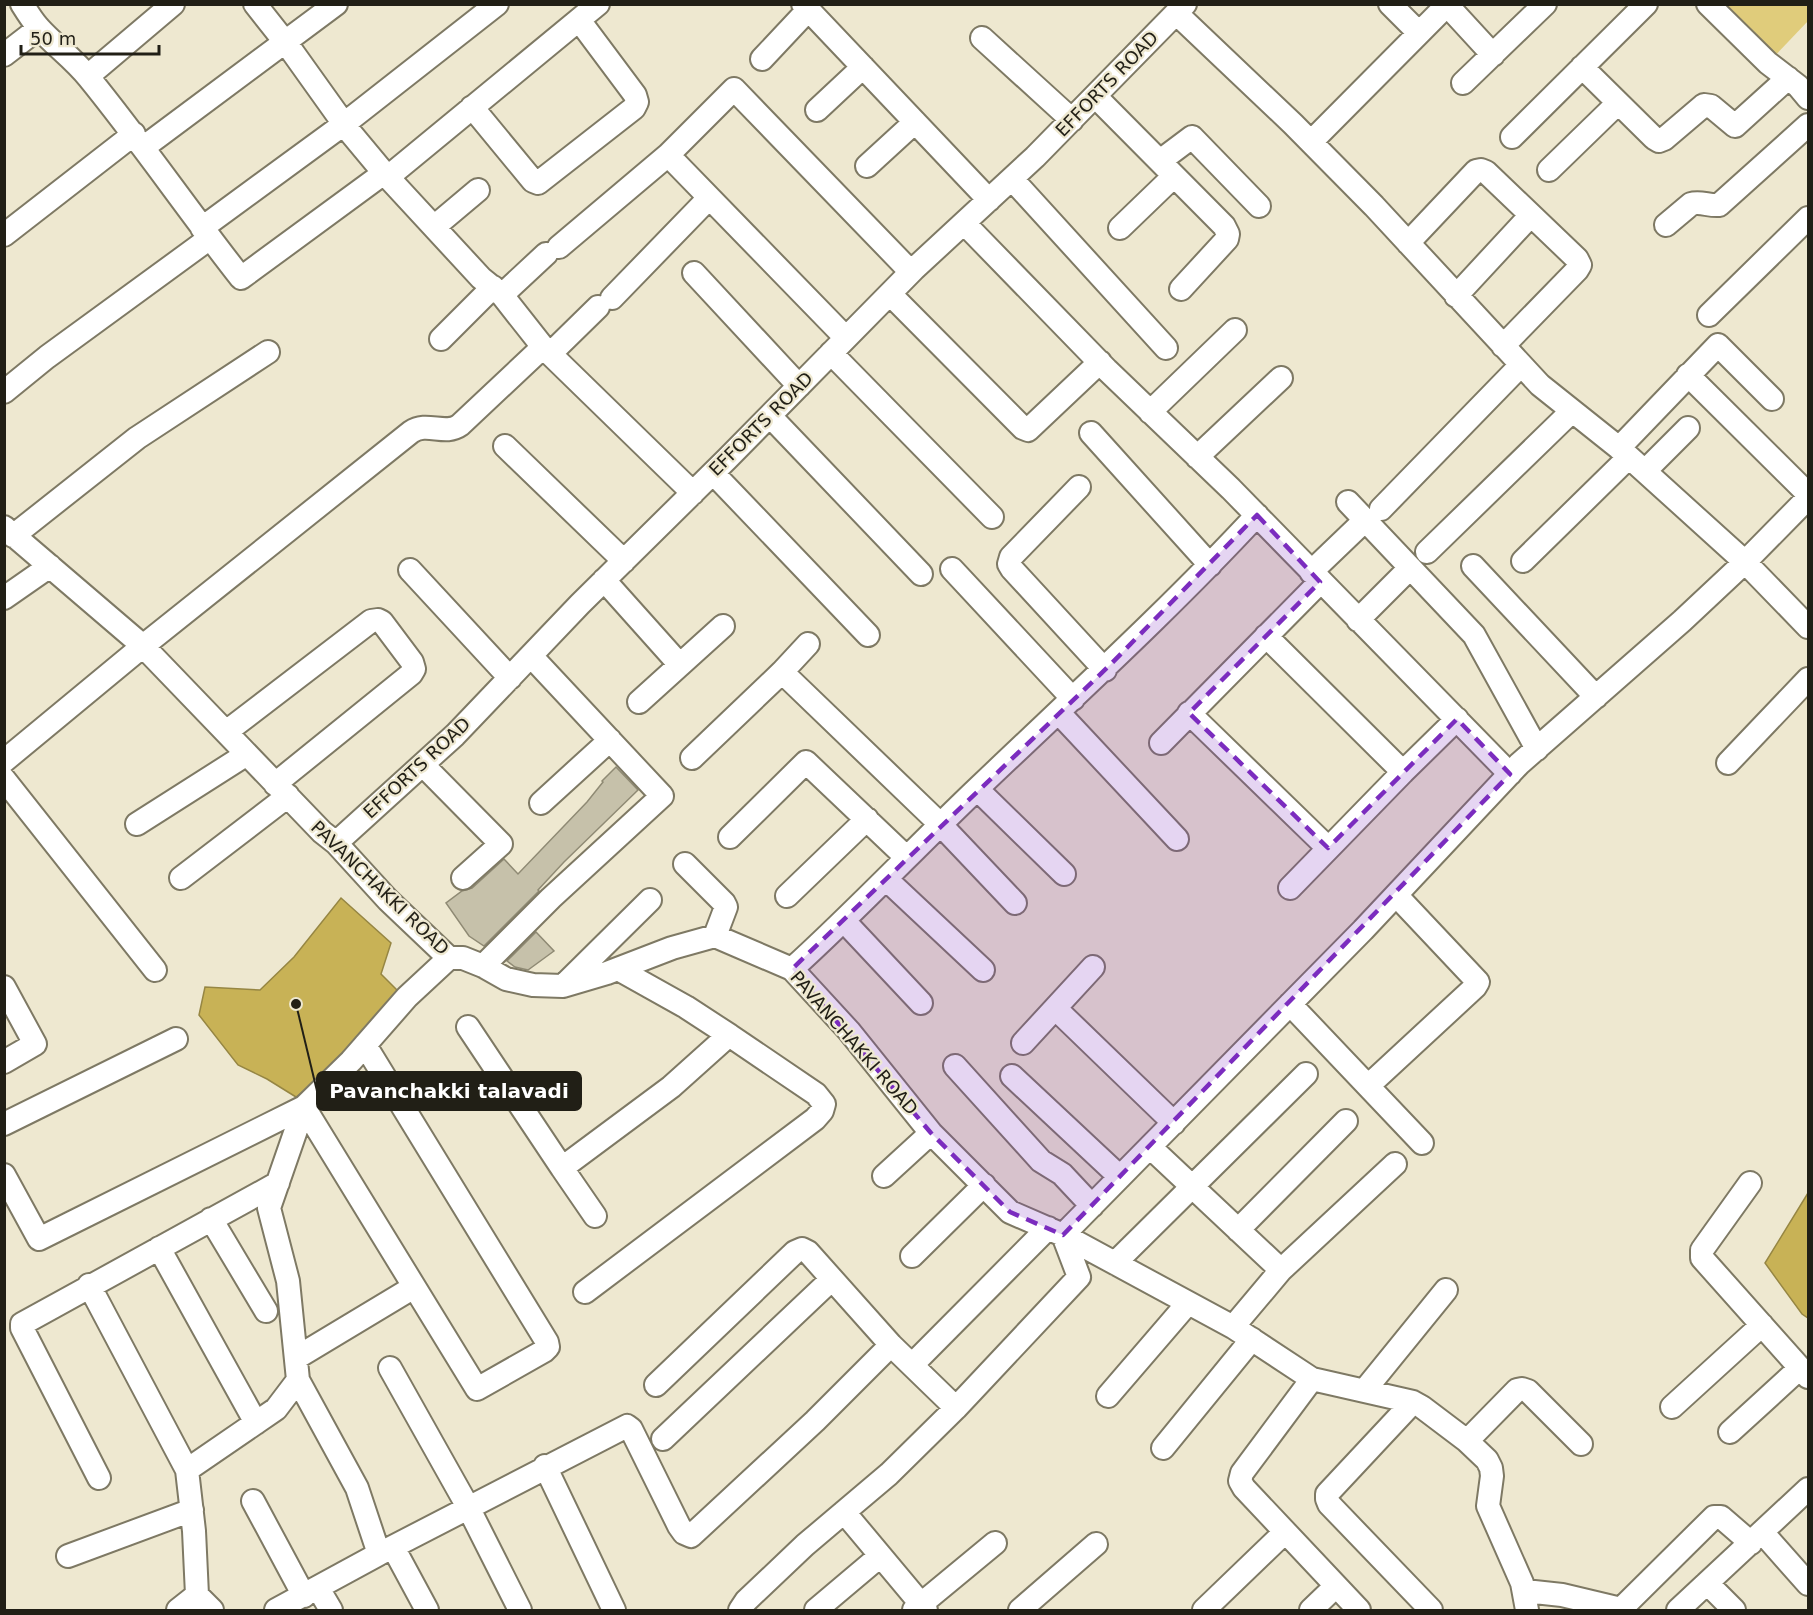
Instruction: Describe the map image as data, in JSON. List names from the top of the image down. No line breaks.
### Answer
{"streets":{"street":["EFFORTS ROAD","PAVANCHAKKI ROAD"]},"crossings":[["EFFORTS ROAD","PAVANCHAKKI ROAD"]],"places":["Pavanchakki talavadi"],"scale_bar":"50 m"}
